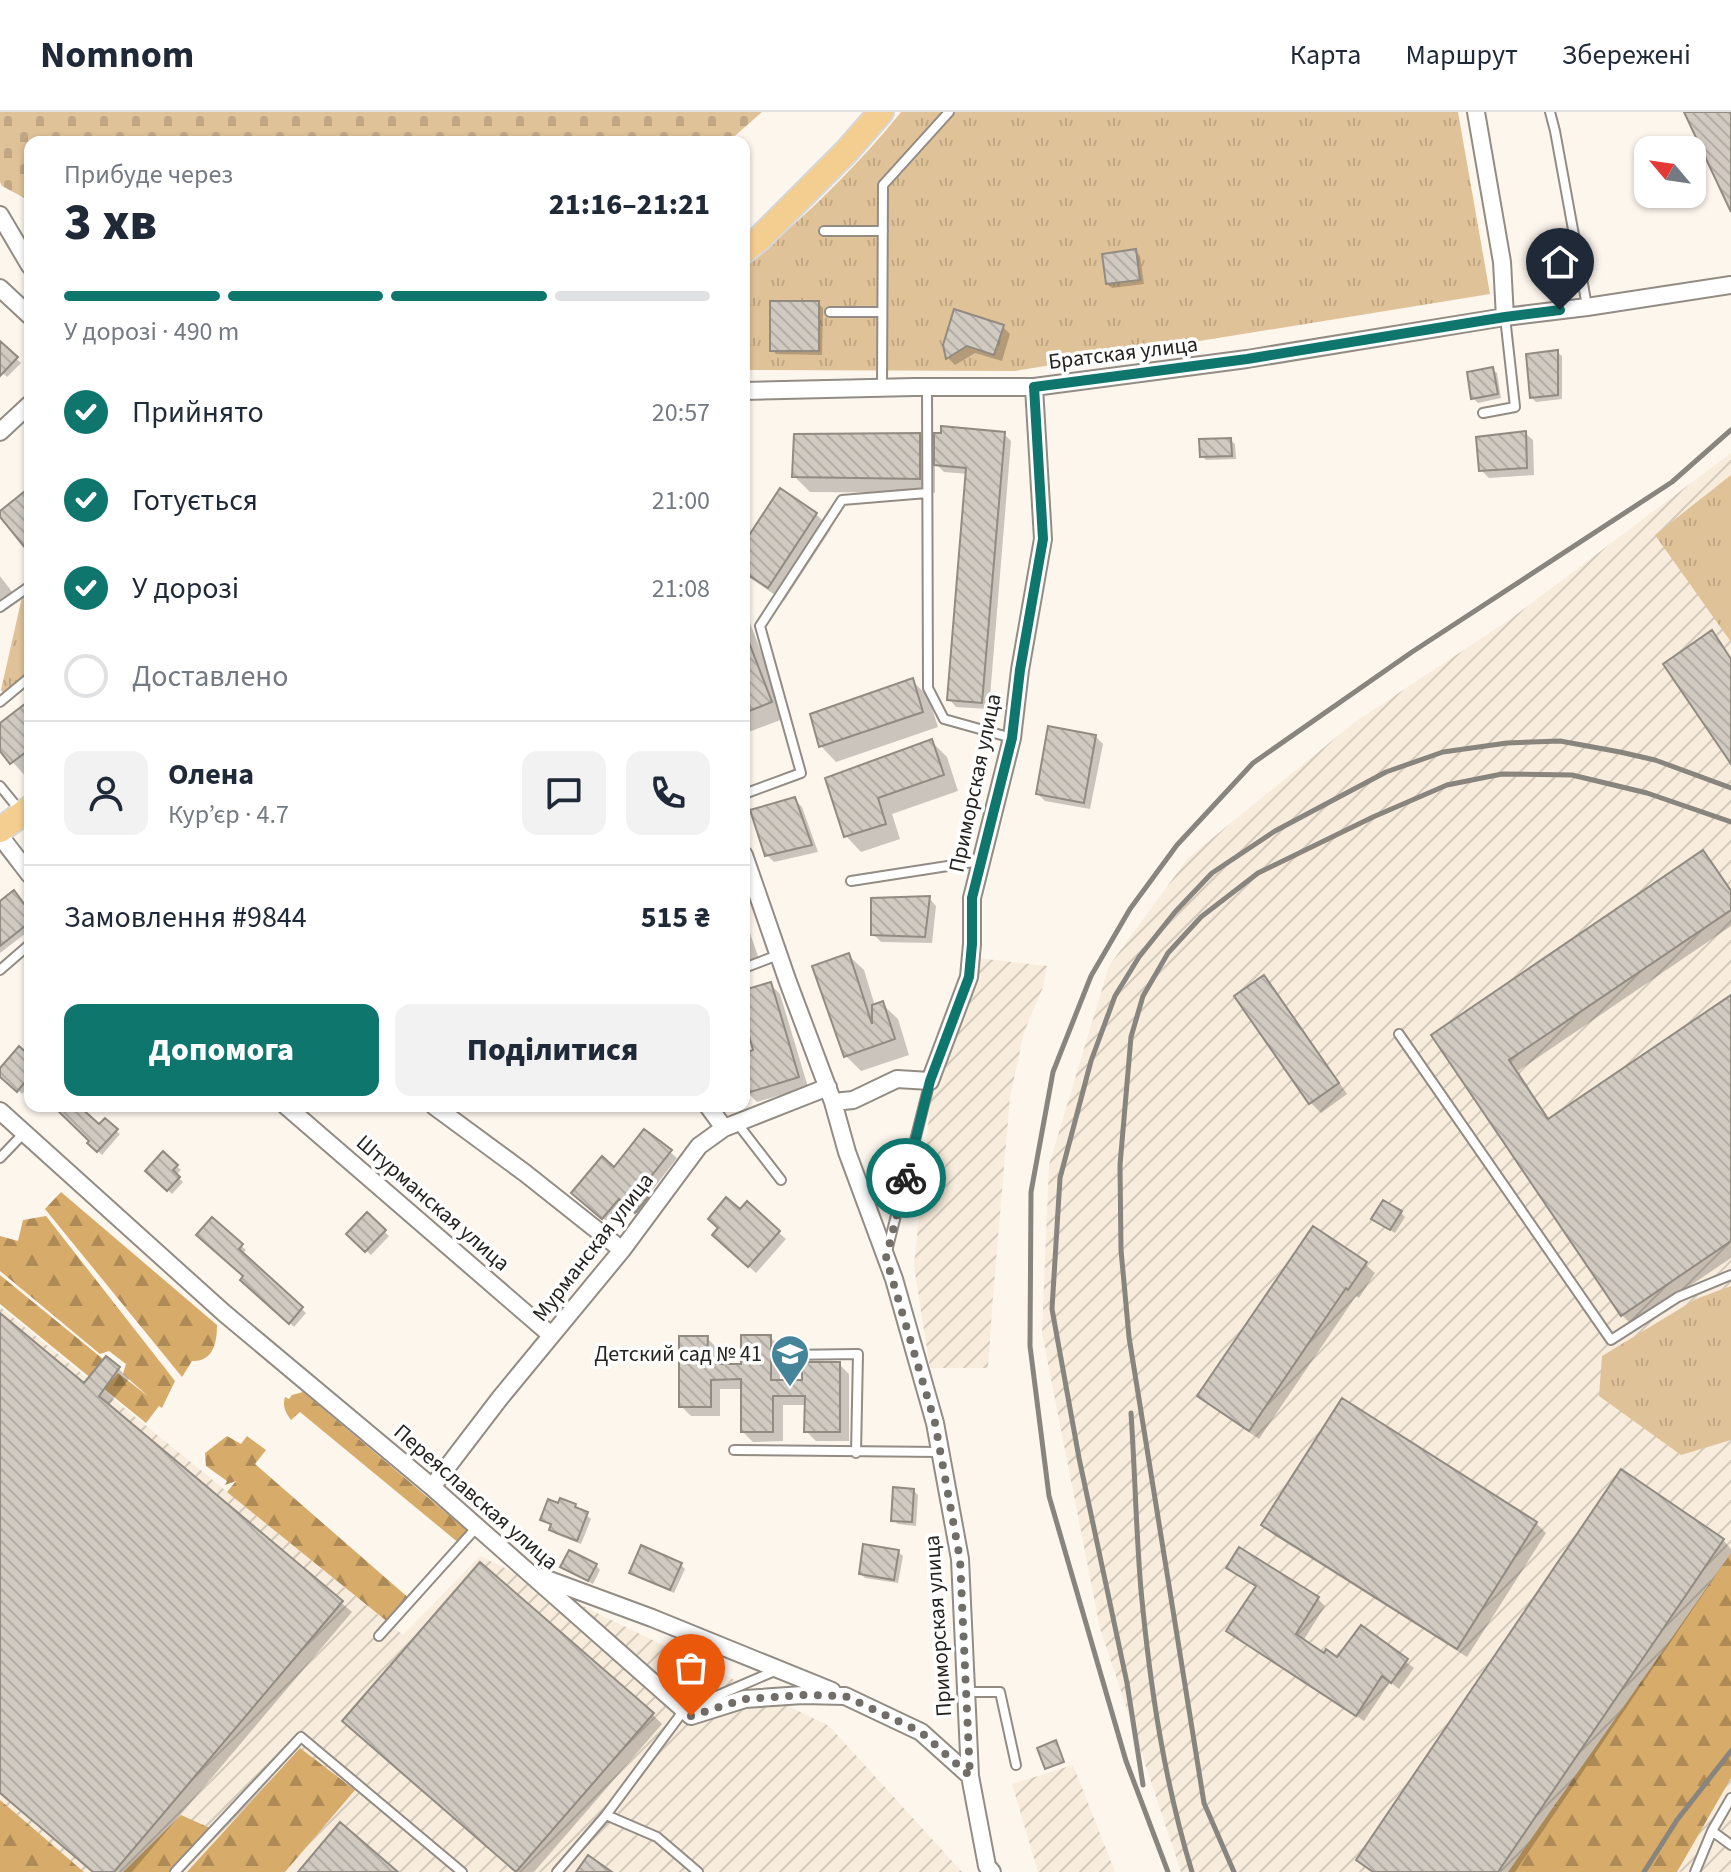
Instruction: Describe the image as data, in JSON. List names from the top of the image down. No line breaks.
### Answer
{"streets":{"street":["Братская улица","Приморская улица","Штурманская улица","Мурманская улица","Переяславская улица"]},"crossings":[["Братская улица","Приморская улица"],["Приморская улица","Мурманская улица"],["Штурманская улица","Мурманская улица"],["Мурманская улица","Переяславская улица"]],"places":{"school or university":["Детский сад № 41"]},"north":"top left","page":{"header":"Nomnom","nav":["Карта","Маршрут","Збережені"],"heading":["3 хв","Прибуде через","21:16–21:21"],"panel":["Олена","Кур’єр · 4.7","Замовлення #9844","515 ₴"],"bar":"У дорозі · 490 m","list":[["Прийнято","20:57"],["Готується","21:00"],["У дорозі","21:08"],"Доставлено"],"buttons":["Допомога","Поділитися"]}}
